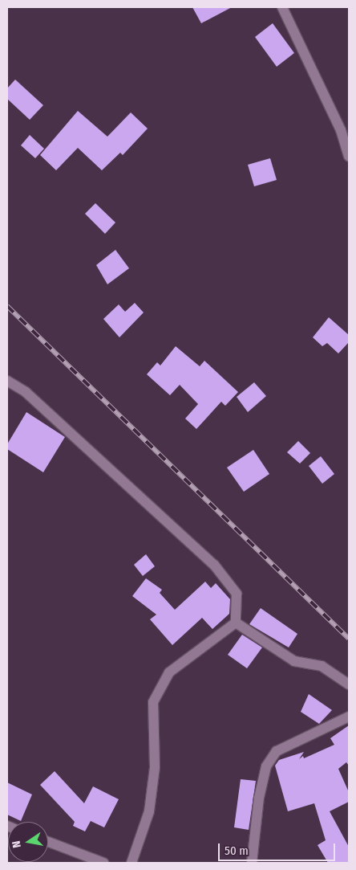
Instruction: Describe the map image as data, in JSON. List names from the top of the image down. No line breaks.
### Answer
{"scale_bar":"50 m","north":"left"}
